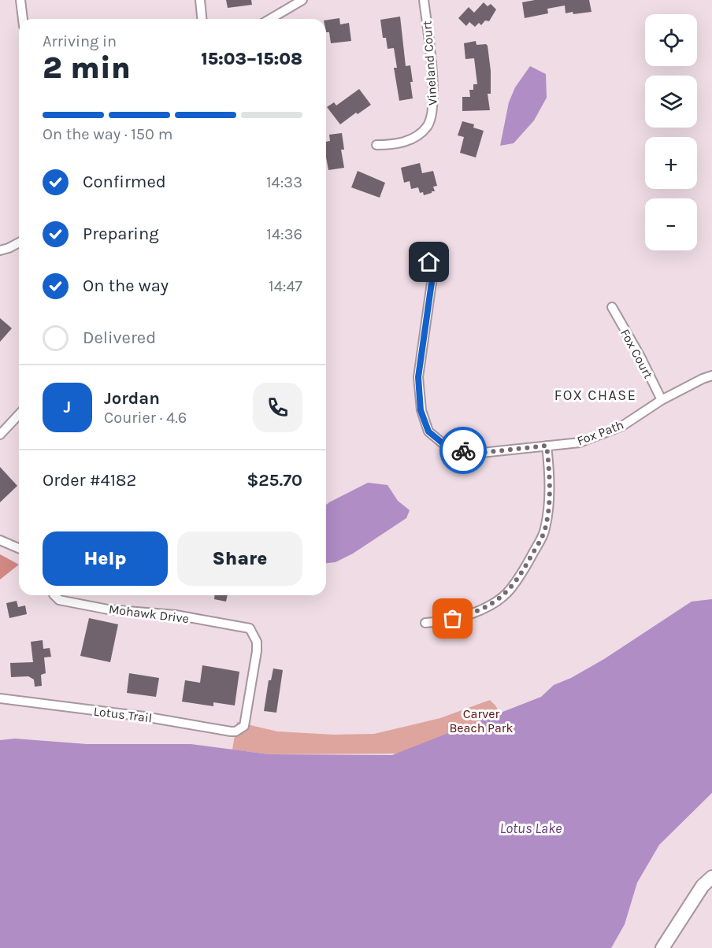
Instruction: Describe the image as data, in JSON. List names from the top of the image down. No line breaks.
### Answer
{"streets":{"street":["Vineland Court","Fox Court","Fox Path","Mohawk Drive","Lotus Trail"]},"crossings":[["Fox Court","Fox Path"],["Mohawk Drive","Lotus Trail"]],"districts":["FOX CHASE"],"water":["Lotus Lake"],"parks":["Carver Beach Park"],"page":{"map_buttons":["+","−"],"heading":["2 min","Arriving in","15:03–15:08"],"panel":["Jordan","Courier · 4.6","Order #4182","$25.70"],"bar":"On the way · 150 m","list":[["Confirmed","14:33"],["Preparing","14:36"],["On the way","14:47"],"Delivered"],"round":"J","buttons":["Help","Share"]}}
